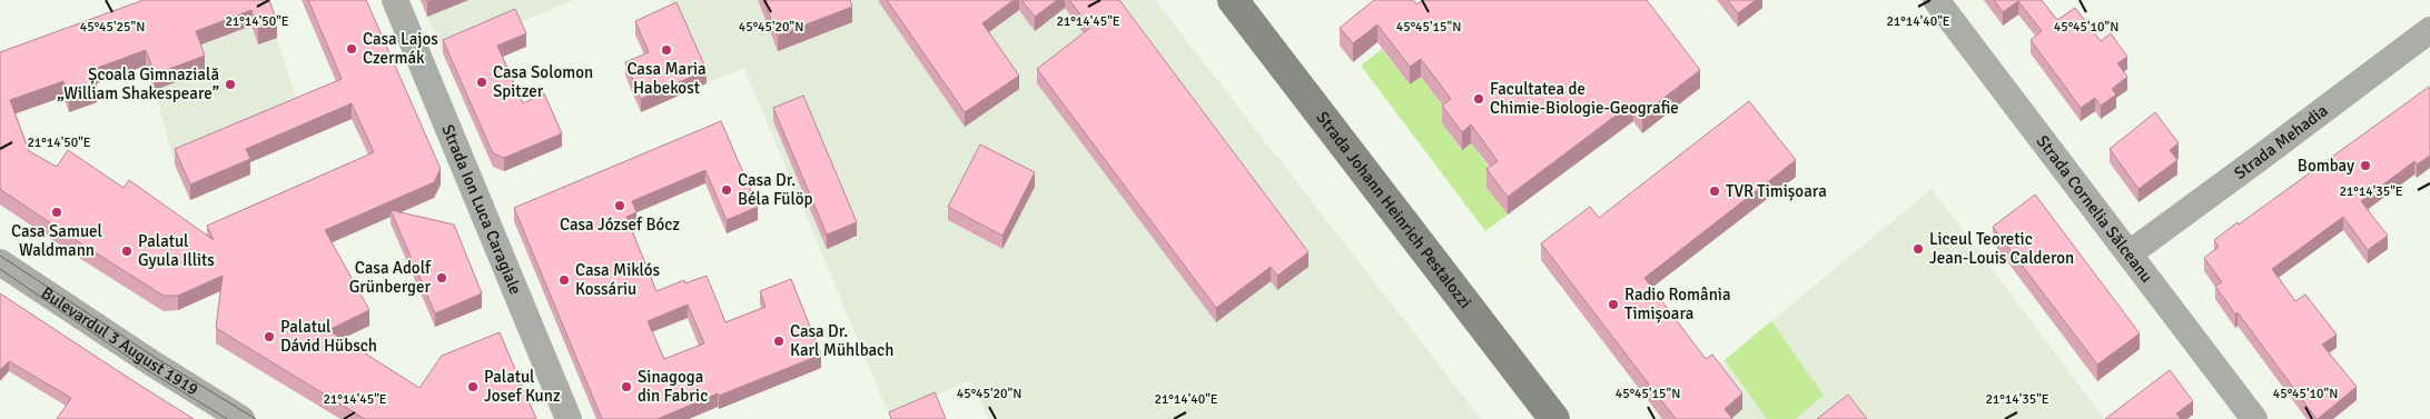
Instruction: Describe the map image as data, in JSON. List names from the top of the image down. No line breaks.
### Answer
{"streets":{"main road":["Strada Johann Heinrich Pestalozzi"],"street":["Strada Mehadia","Strada Cornelia Sălceanu","Strada Ion Luca Caragiale","Bulevardul 3 August 1919"]},"crossings":[["Strada Mehadia","Strada Cornelia Sălceanu"]],"places":["Casa Lajos Czermák","Casa Maria Habekost","Casa Solomon Spitzer","Școala Gimnazială „William Shakespeare”","Facultatea de Chimie-Biologie-Geografie","Bombay","Casa Dr. Béla Fülöp","TVR Timișoara","Casa József Bócz","Casa Samuel Waldmann","Liceul Teoretic Jean-Louis Calderon","Palatul Gyula Illits","Casa Adolf Grünberger","Casa Miklós Kossáriu","Radio România Timișoara","Palatul Dávid Hübsch","Casa Dr. Karl Mühlbach","Palatul Josef Kunz","Sinagoga din Fabric"],"coordinates":["21°14'45\"E","21°14'40\"E","21°14'50\"E","45°45'25\"N","45°45'20\"N","45°45'15\"N","45°45'10\"N","21°14'35\"E"]}
